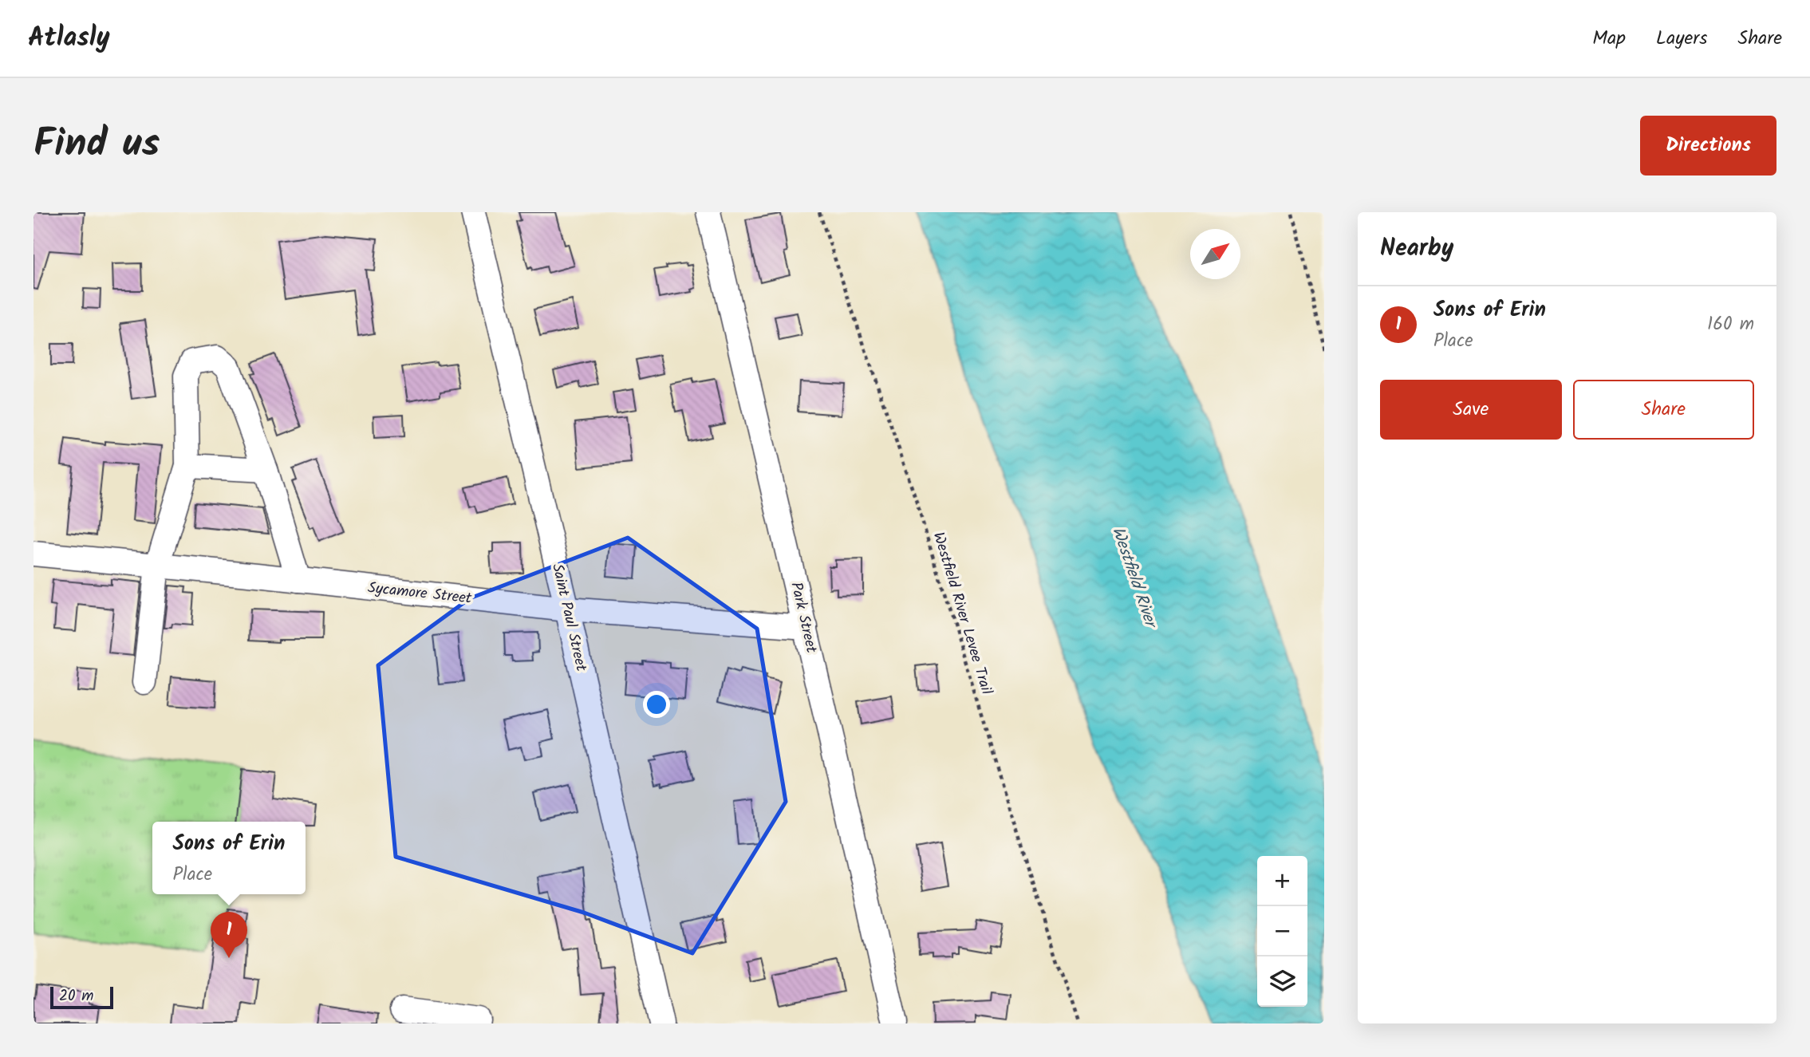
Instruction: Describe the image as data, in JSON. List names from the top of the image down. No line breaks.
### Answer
{"streets":{"street":["Sycamore Street","Saint Paul Street","Park Street"],"path":["Westfield River Levee Trail"]},"crossings":[["Sycamore Street","Saint Paul Street"],["Sycamore Street","Park Street"]],"water":["Westfield River"],"scale_bar":"20 m","north":"top right","page":{"header":"Atlasly","nav":["Map","Layers","Share"],"title":"Find us","buttons":["Directions",["Save","Share"]],"heading":"Nearby","list":[{"mark":"1","name":"Sons of Erin","note":"Place","value":"160 m"}],"popup":["Sons of Erin","Place"],"map_buttons":["+","−"],"pins":"1","scale":"20 m"}}
